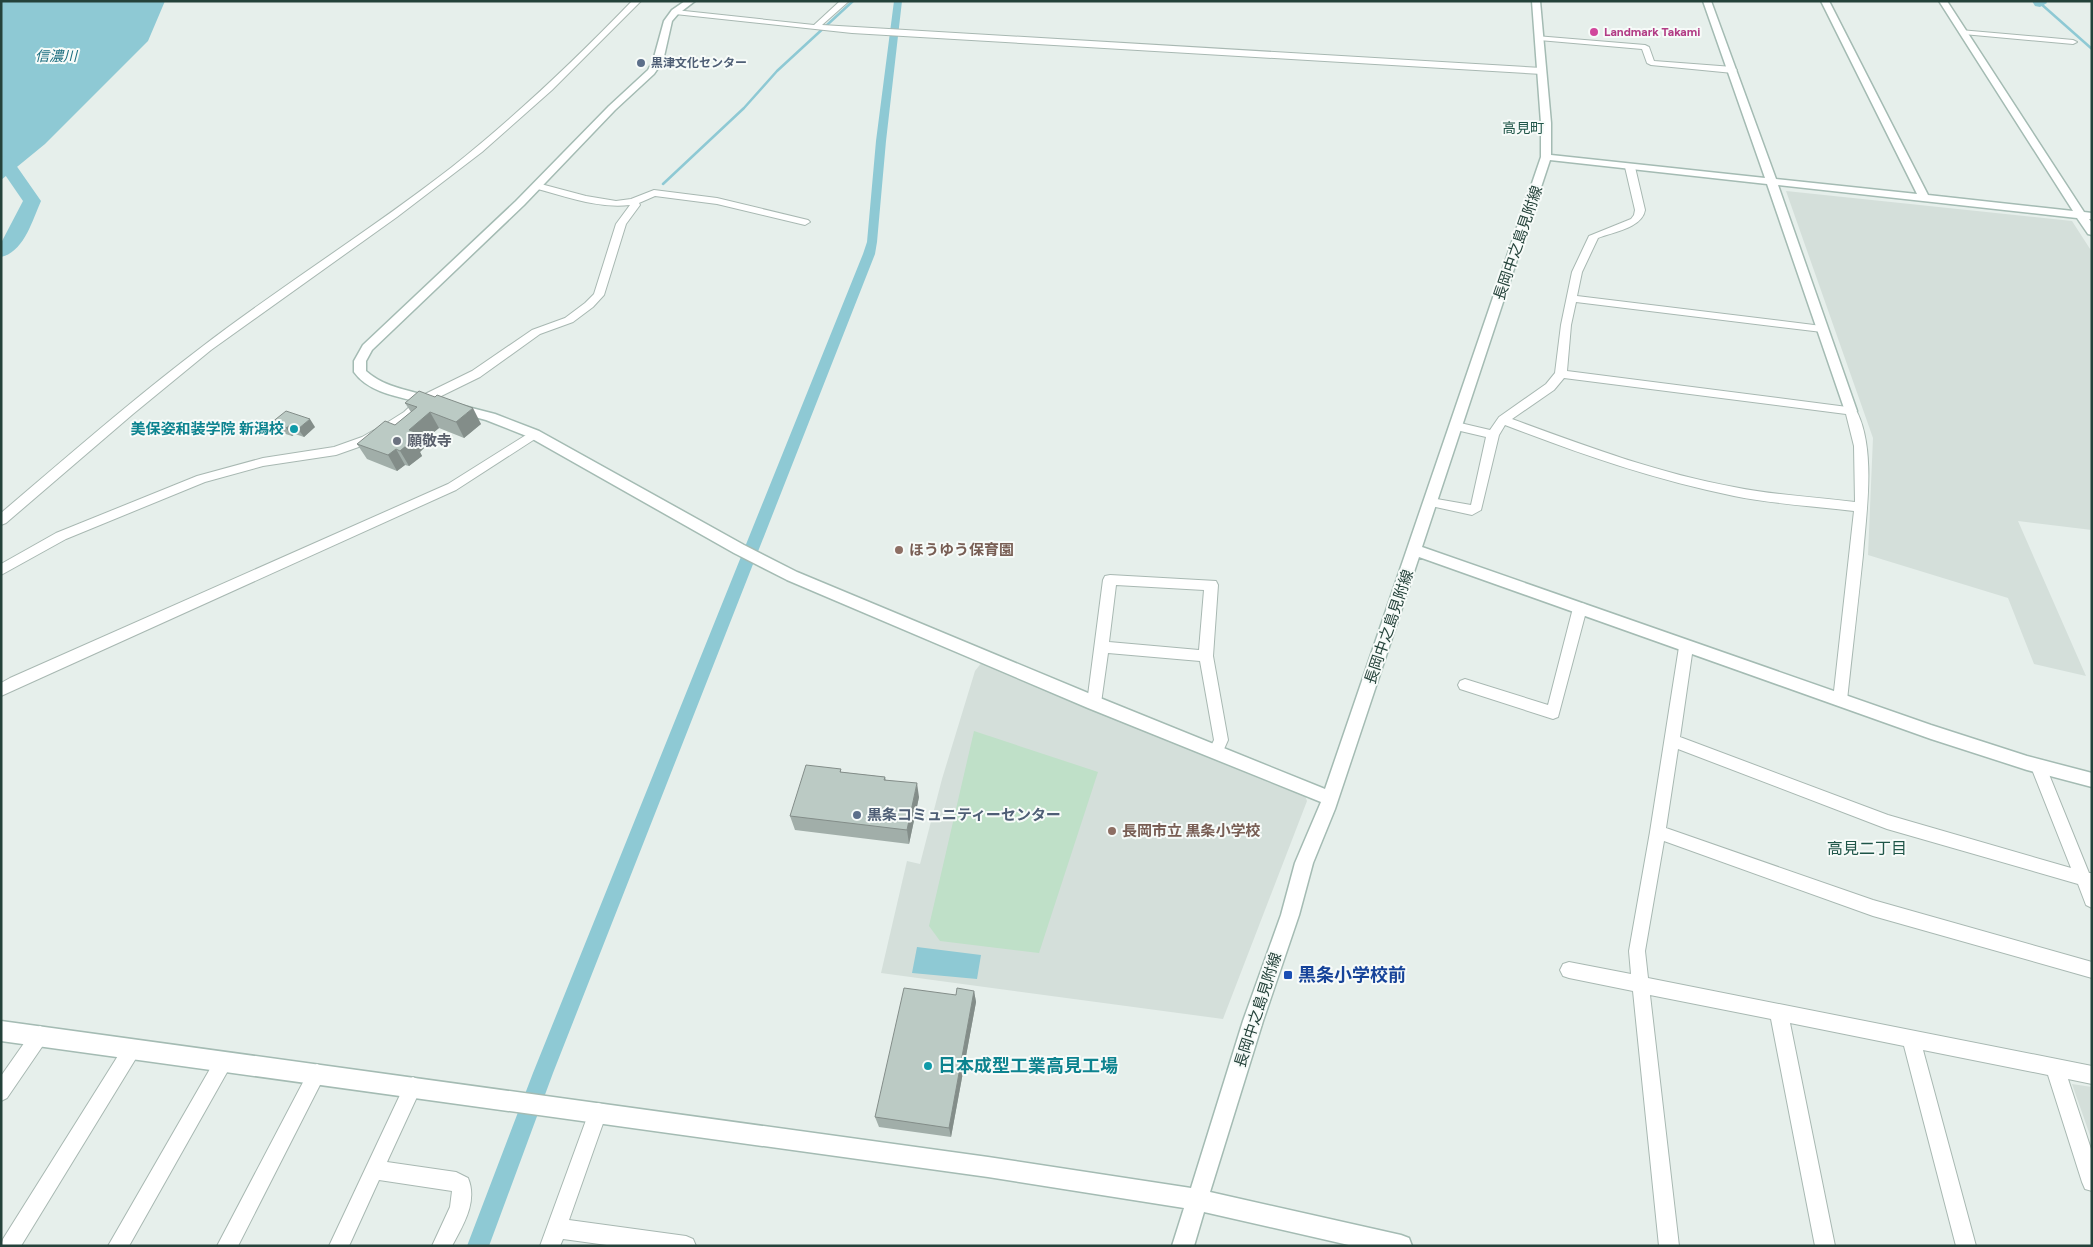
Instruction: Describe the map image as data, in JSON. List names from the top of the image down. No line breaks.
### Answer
{"streets":{"street":["長岡中之島見附線"]},"districts":["高見町","高見二丁目"],"water":["信濃川"],"places":{"other":["Landmark Takami","黒津文化センター","美保姿和装学院 新潟校","願敬寺","ほうゆう保育園","黒条コミュニティーセンター","長岡市立 黒条小学校","日本成型工業高見工場"],"transit":["黒条小学校前"]}}
